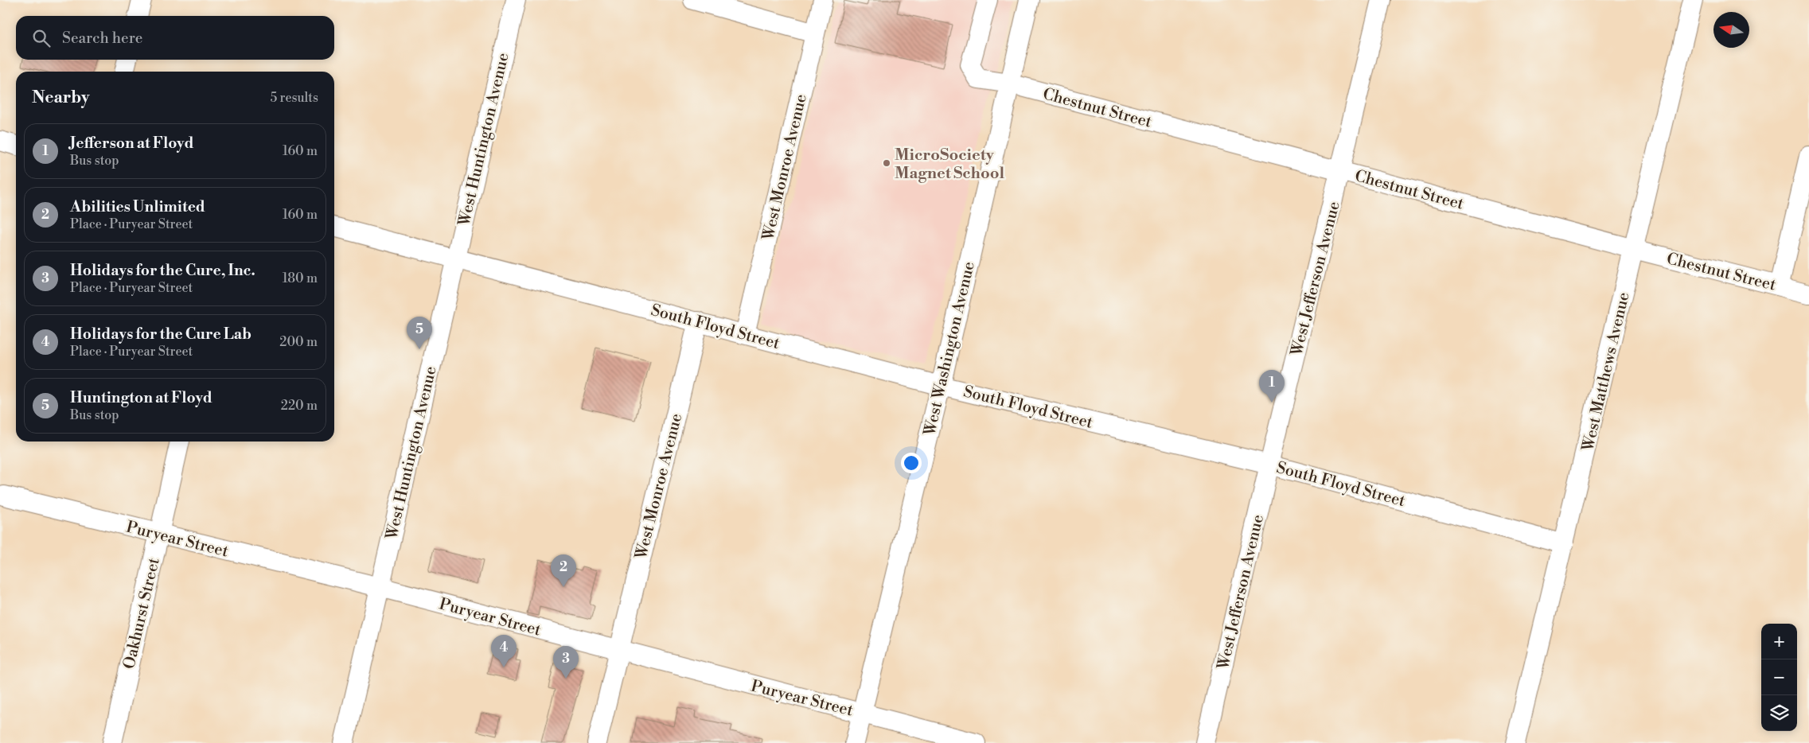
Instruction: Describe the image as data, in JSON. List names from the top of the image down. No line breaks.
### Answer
{"streets":{"street":["Chestnut Street","West Huntington Avenue","West Monroe Avenue","West Jefferson Avenue","South Floyd Street","West Washington Avenue","West Matthews Avenue","Puryear Street","Oakhurst Street"]},"crossings":[["Chestnut Street","West Jefferson Avenue"],["Chestnut Street","West Washington Avenue"],["Chestnut Street","West Matthews Avenue"],["West Huntington Avenue","South Floyd Street"],["West Huntington Avenue","Puryear Street"],["West Monroe Avenue","South Floyd Street"],["West Monroe Avenue","Puryear Street"],["West Jefferson Avenue","South Floyd Street"],["South Floyd Street","West Washington Avenue"],["South Floyd Street","West Matthews Avenue"],["West Washington Avenue","Puryear Street"],["Puryear Street","Oakhurst Street"]],"places":["MicroSociety Magnet School"],"north":"left","page":{"search":"Search here","heading":["Nearby","5 results"],"list":[{"mark":"1","name":"Jefferson at Floyd","note":"Bus stop","value":"160 m"},{"mark":"2","name":"Abilities Unlimited","note":"Place · Puryear Street","value":"160 m"},{"mark":"3","name":"Holidays for the Cure, Inc.","note":"Place · Puryear Street","value":"180 m"},{"mark":"4","name":"Holidays for the Cure Lab","note":"Place · Puryear Street","value":"200 m"},{"mark":"5","name":"Huntington at Floyd","note":"Bus stop","value":"220 m"}],"pins":["5","1","2","4","3"],"map_buttons":["+","−"]}}
